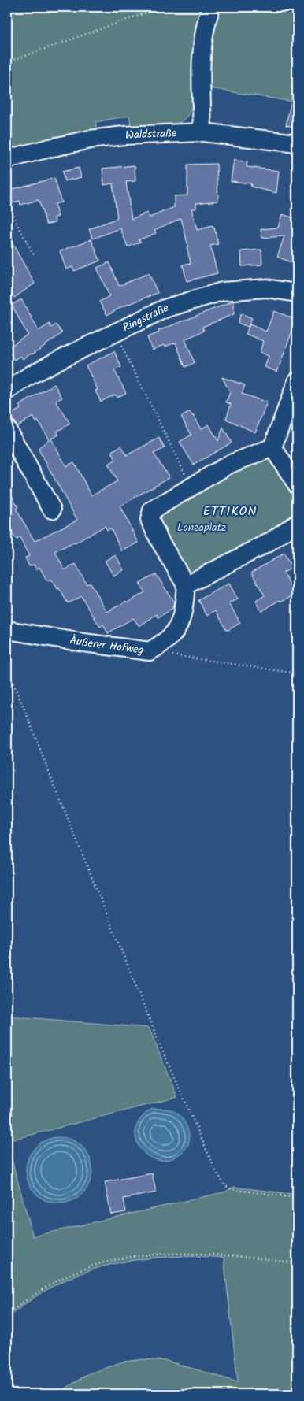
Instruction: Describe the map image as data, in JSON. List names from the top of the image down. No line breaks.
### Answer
{"streets":{"street":["Waldstraße","Ringstraße","Äußerer Hofweg"]},"districts":["ETTIKON"],"parks":["Lonzaplatz"]}
